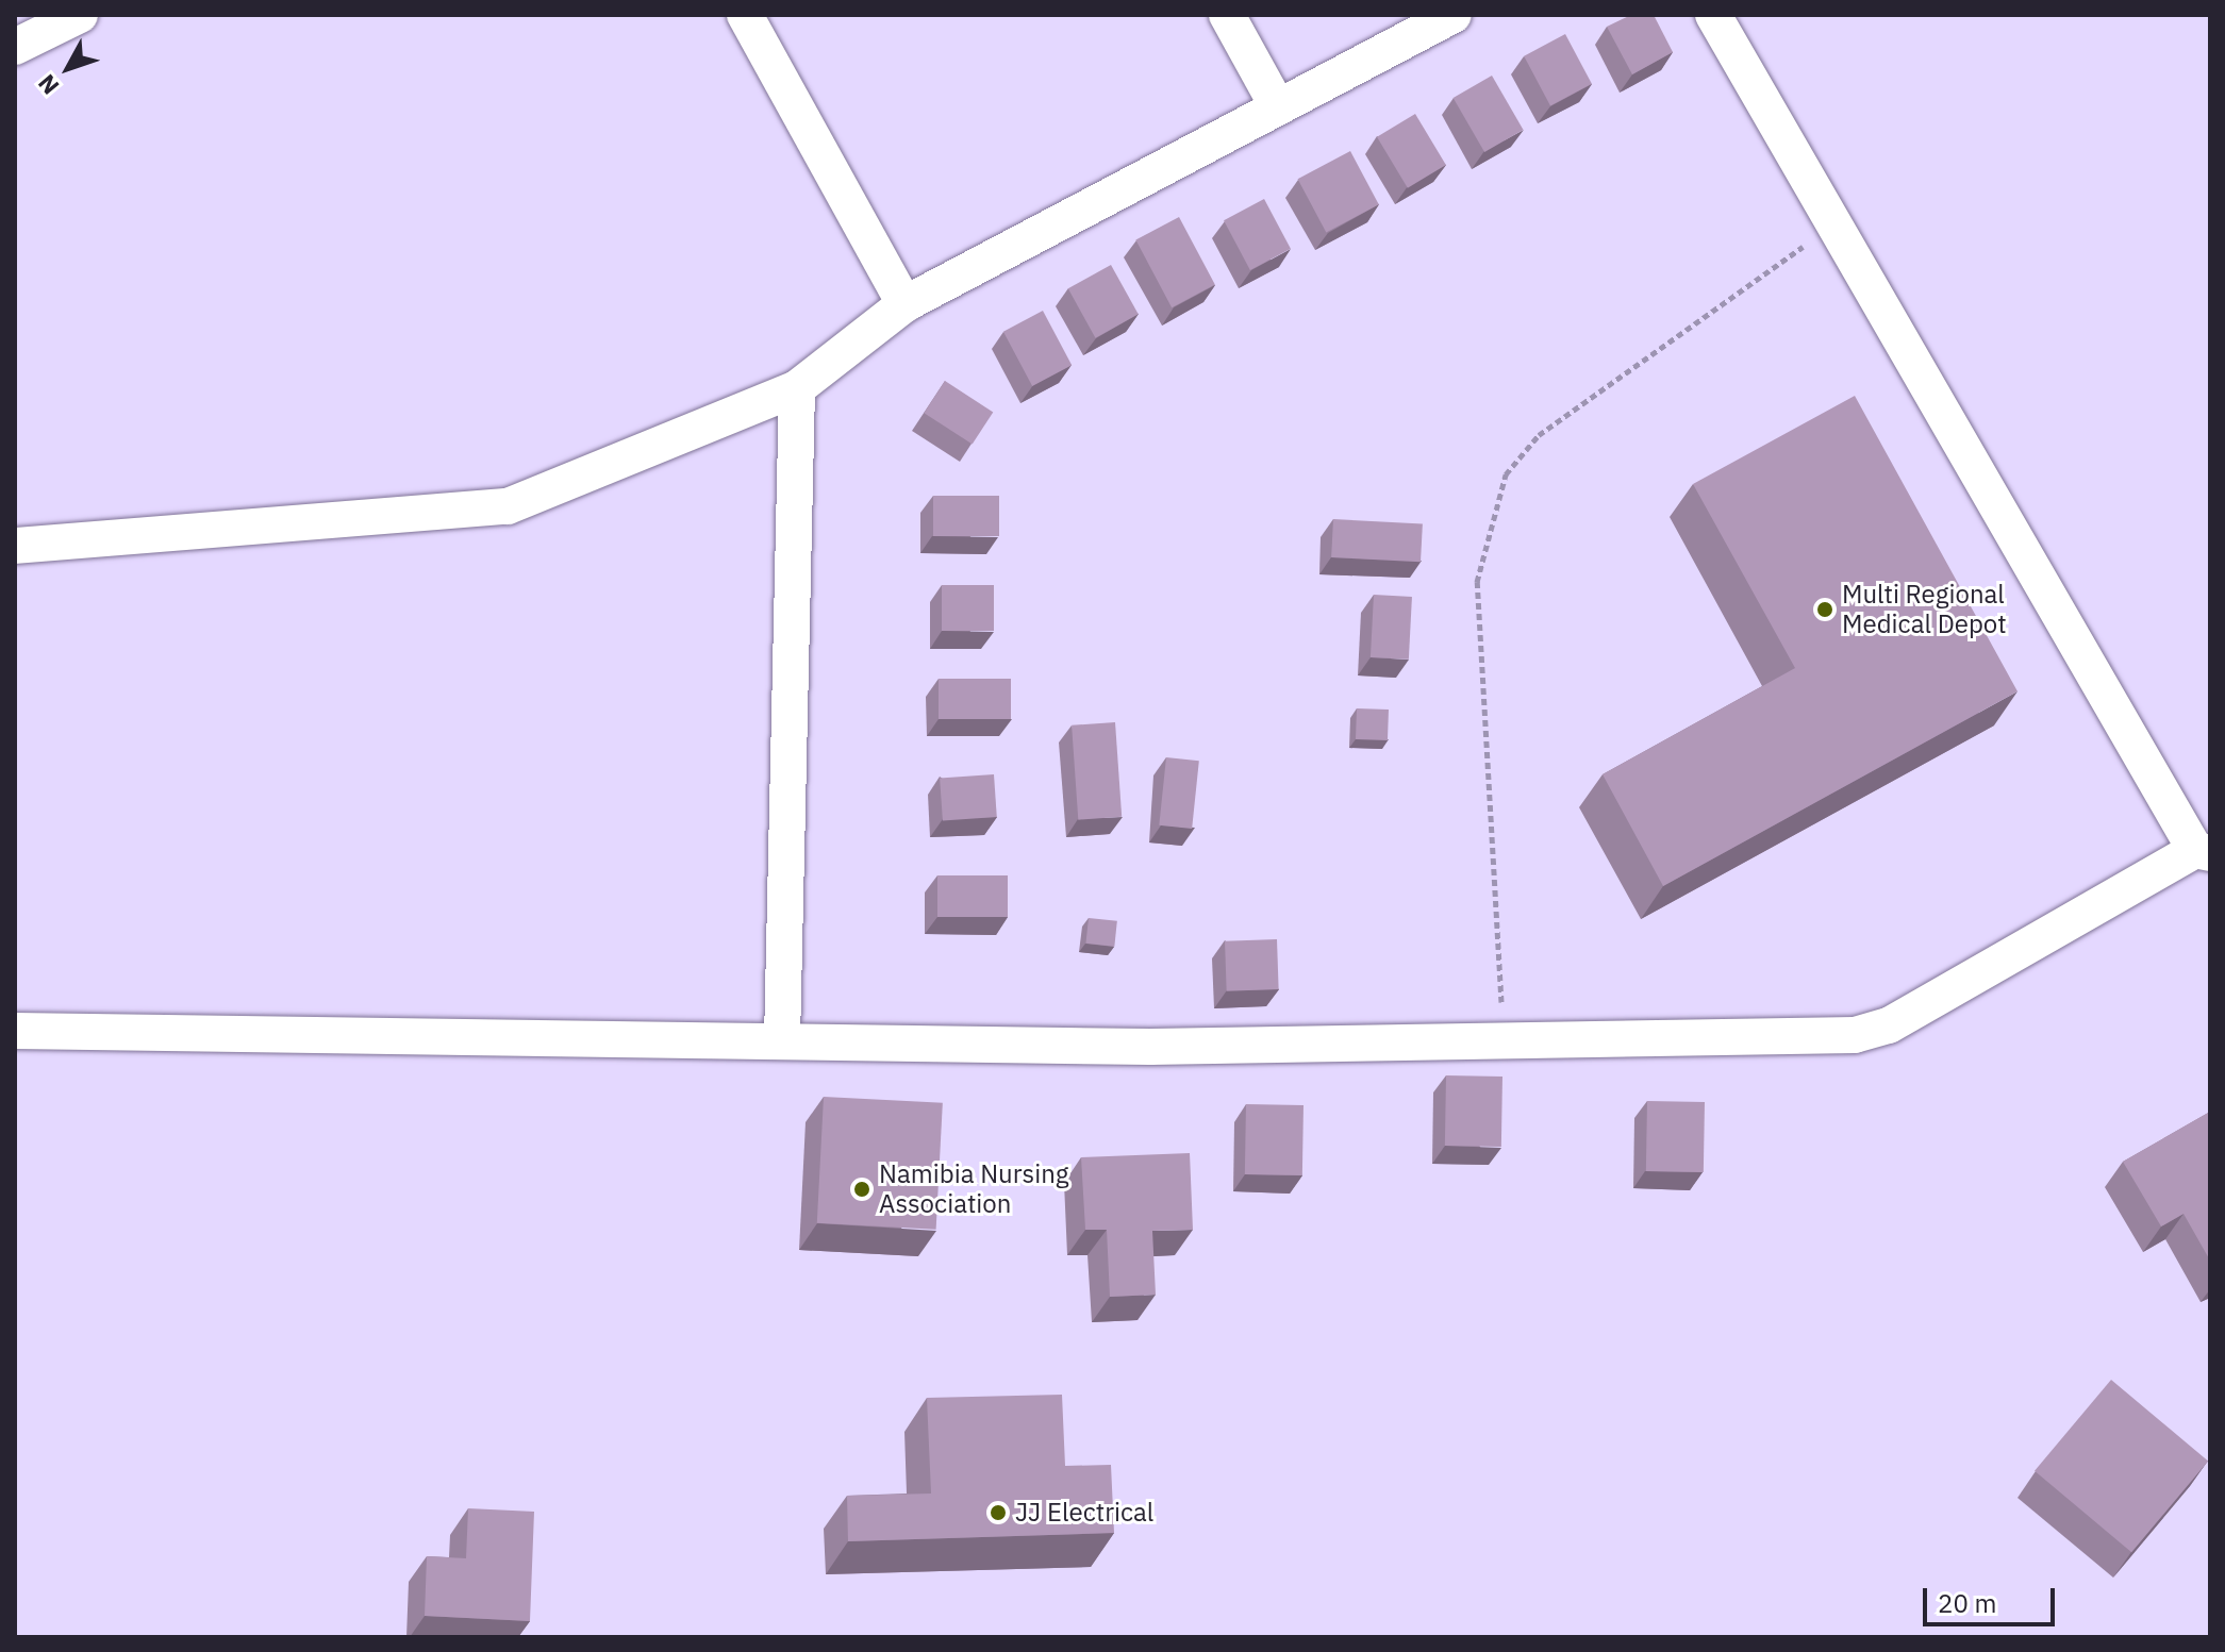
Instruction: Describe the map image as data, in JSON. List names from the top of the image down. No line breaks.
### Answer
{"places":["Multi Regional Medical Depot","Namibia Nursing Association","JJ Electrical"],"scale_bar":"20 m","north":"bottom left"}
